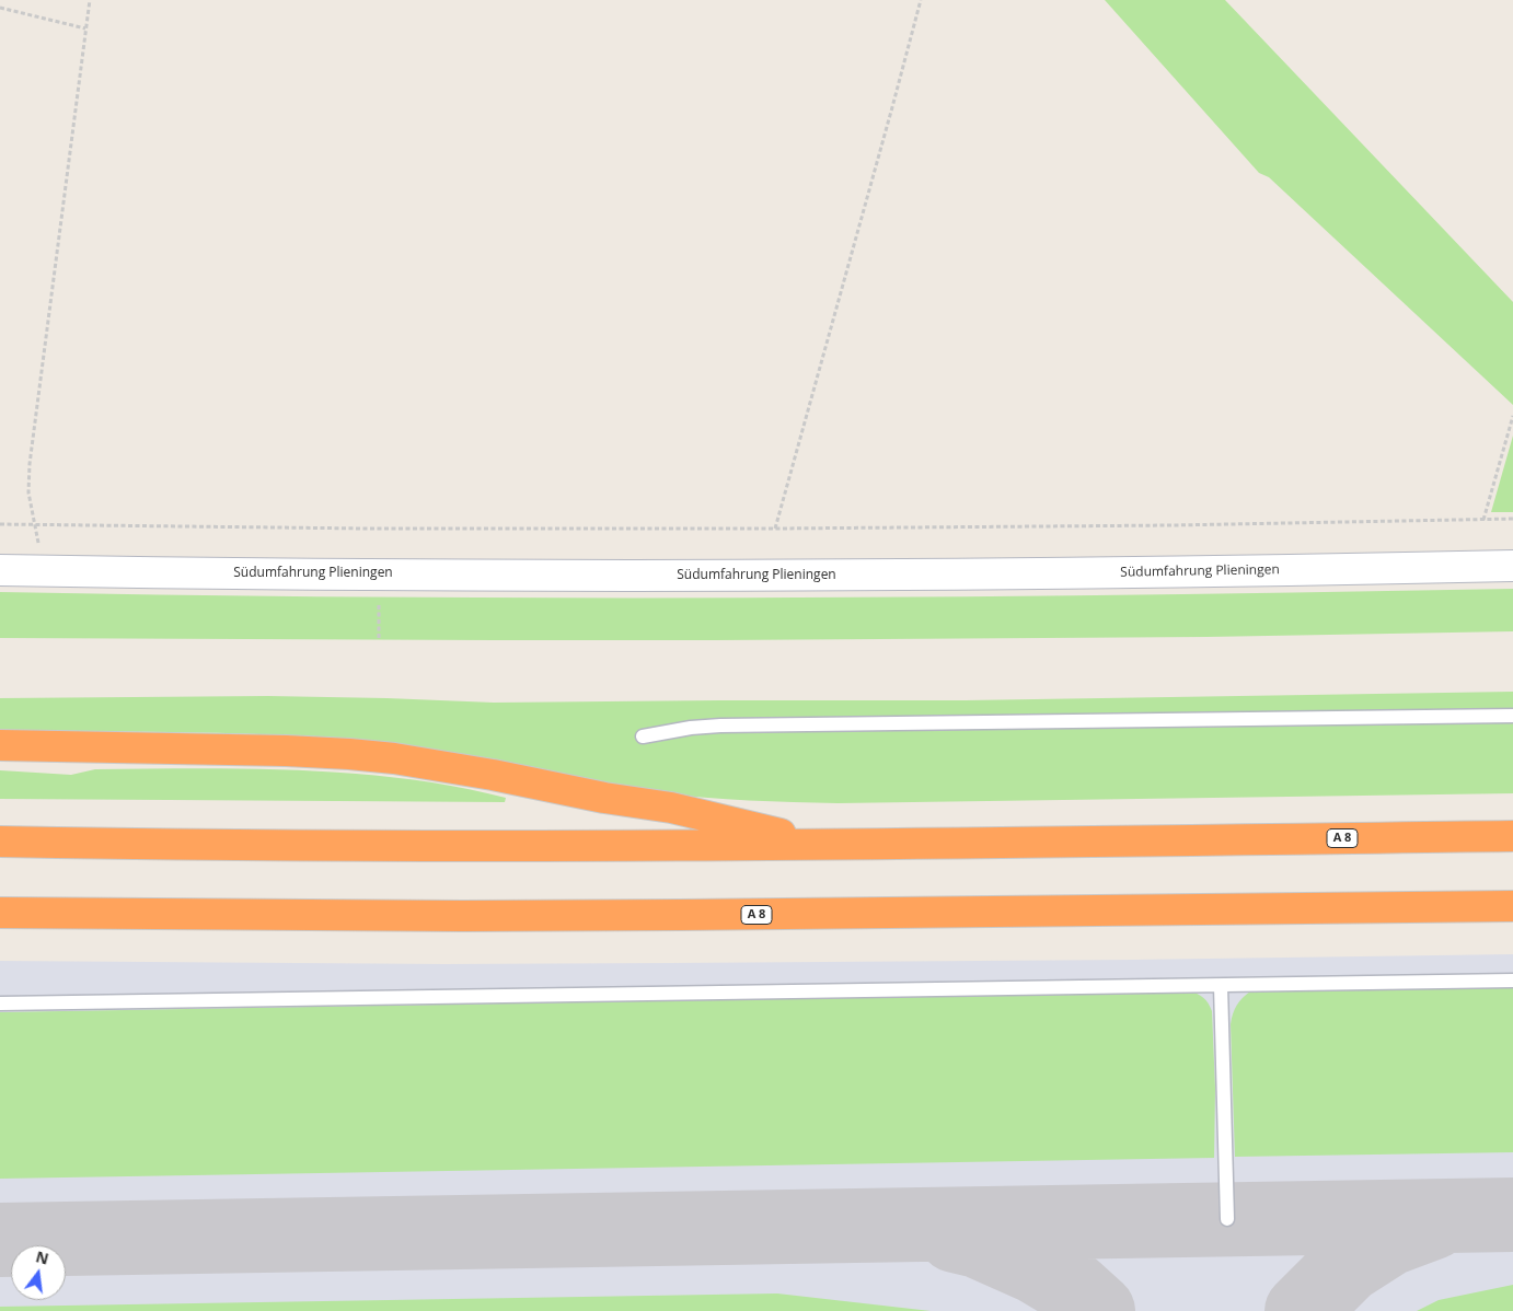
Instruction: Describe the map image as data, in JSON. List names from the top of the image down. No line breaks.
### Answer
{"streets":{"highway":["A 8"],"main road":["Südumfahrung Plieningen"]},"north":"top"}
